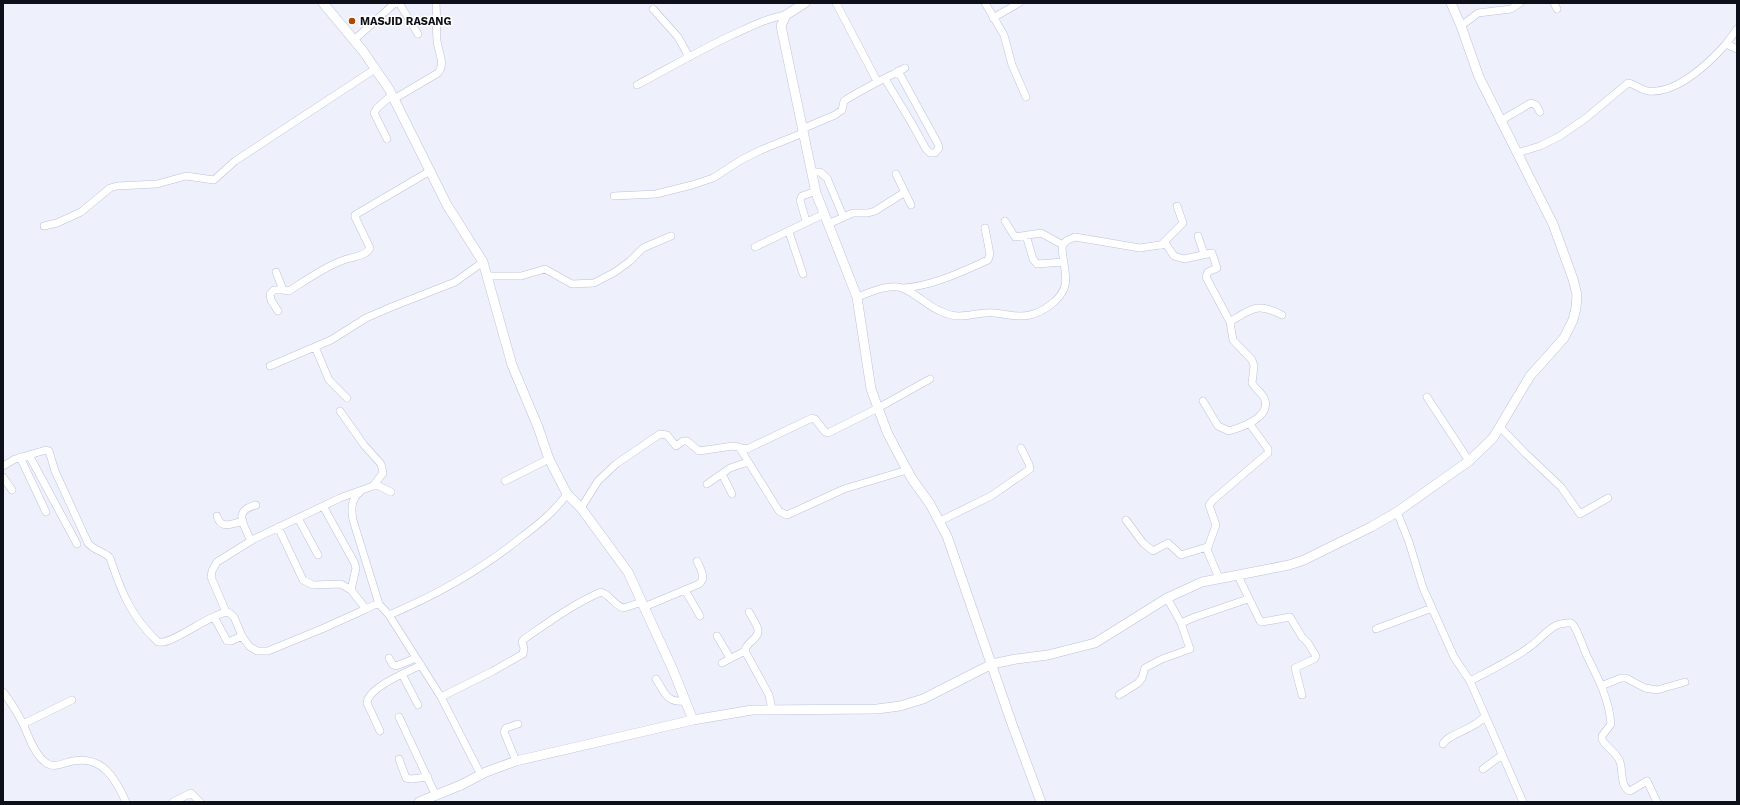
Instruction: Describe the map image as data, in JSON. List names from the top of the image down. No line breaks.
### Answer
{"places":["MASJID RASANG"]}
